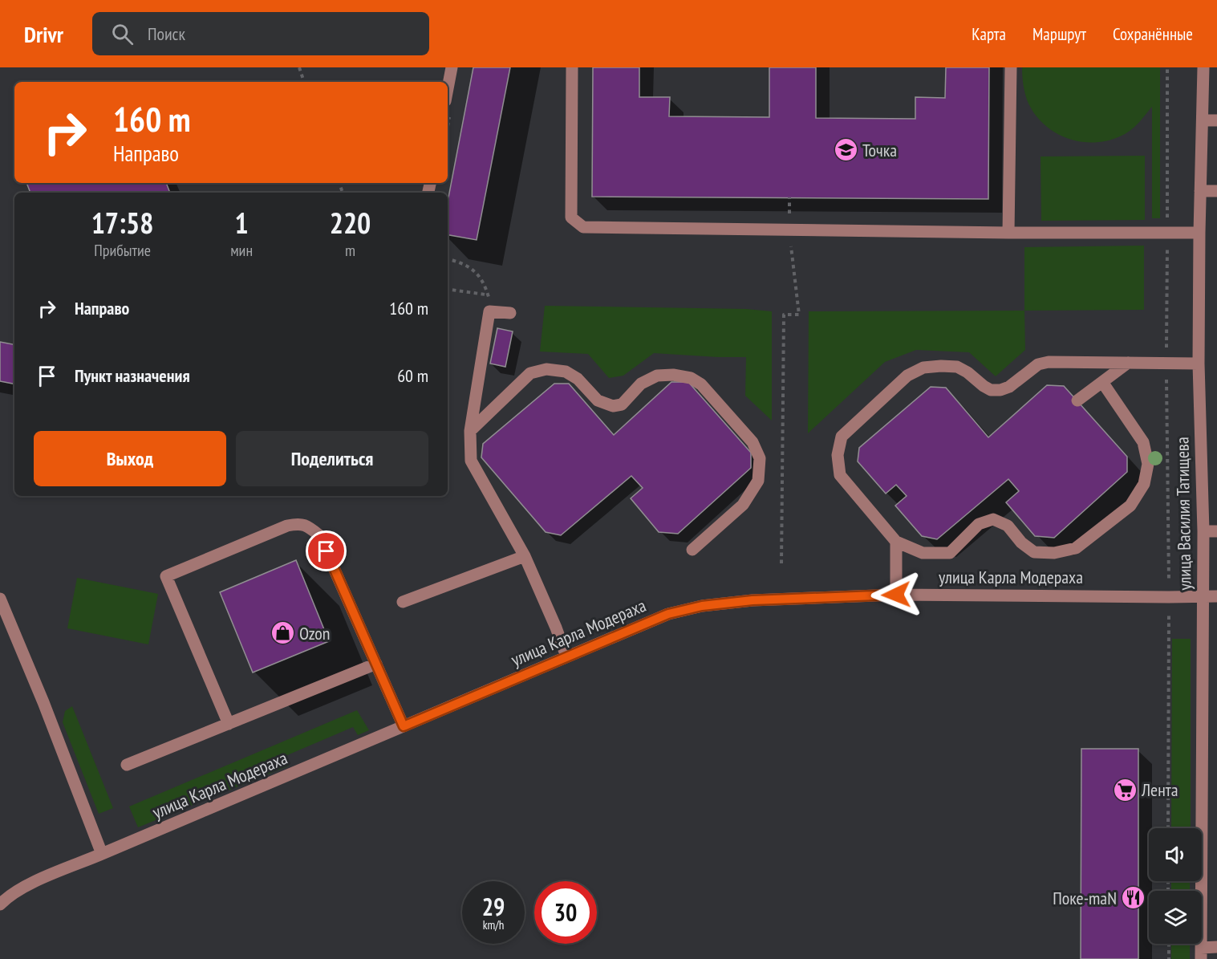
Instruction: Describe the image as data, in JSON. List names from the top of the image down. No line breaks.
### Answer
{"streets":{"street":["улица Василия Татищева","улица Карла Модераха"]},"crossings":[["улица Василия Татищева","улица Карла Модераха"]],"places":{"school or university":["Точка"],"shop":["Ozon"],"supermarket":["Лента"],"restaurant":["Поке-maN"]},"page":{"header":"Drivr","search":"Поиск","nav":["Карта","Маршрут","Сохранённые"],"turn":["160 m","Направо"],"eta":["17:58","Прибытие","1","мин","220","m"],"list":[{"name":"Направо","value":"160 m"},{"name":"Пункт назначения","value":"60 m"}],"buttons":["Выход","Поделиться"],"speed":"29 km/h","limit":"30"}}
